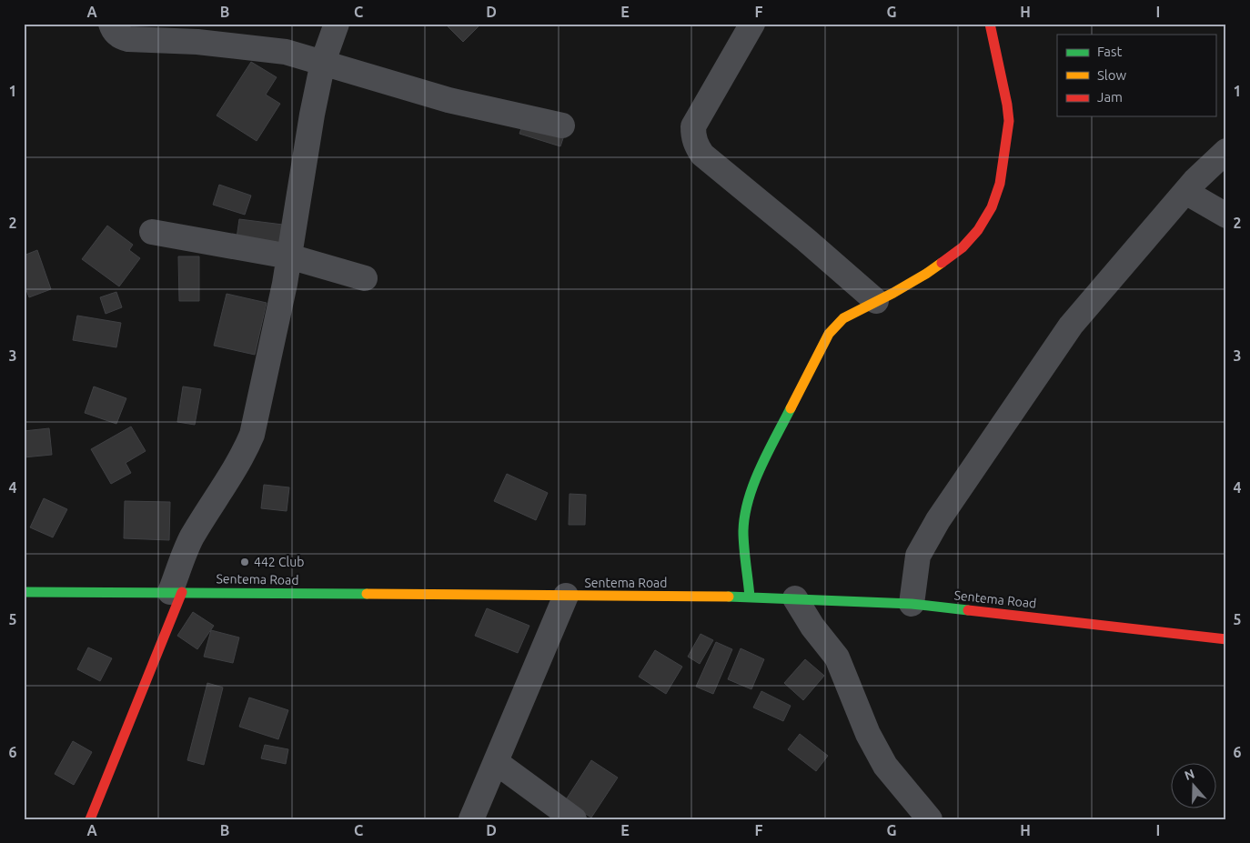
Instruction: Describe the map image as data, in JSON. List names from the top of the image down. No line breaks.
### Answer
{"streets":{"main road":["Sentema Road"]},"places":["442 Club"],"legend":["Fast","Slow","Jam"],"north":"top","grid":{"columns":["A","B","C","D","E","F","G","H","I"],"rows":["1","2","3","4","5","6"]}}
